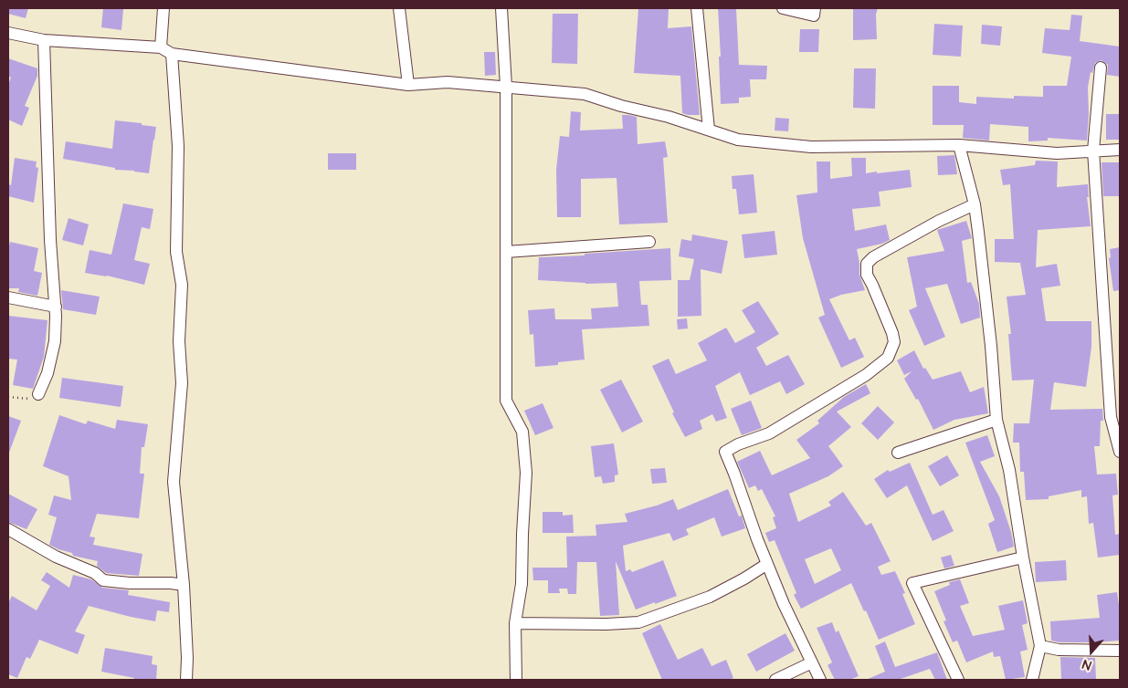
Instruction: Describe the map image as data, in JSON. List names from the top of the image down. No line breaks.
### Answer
{"north":"bottom"}
